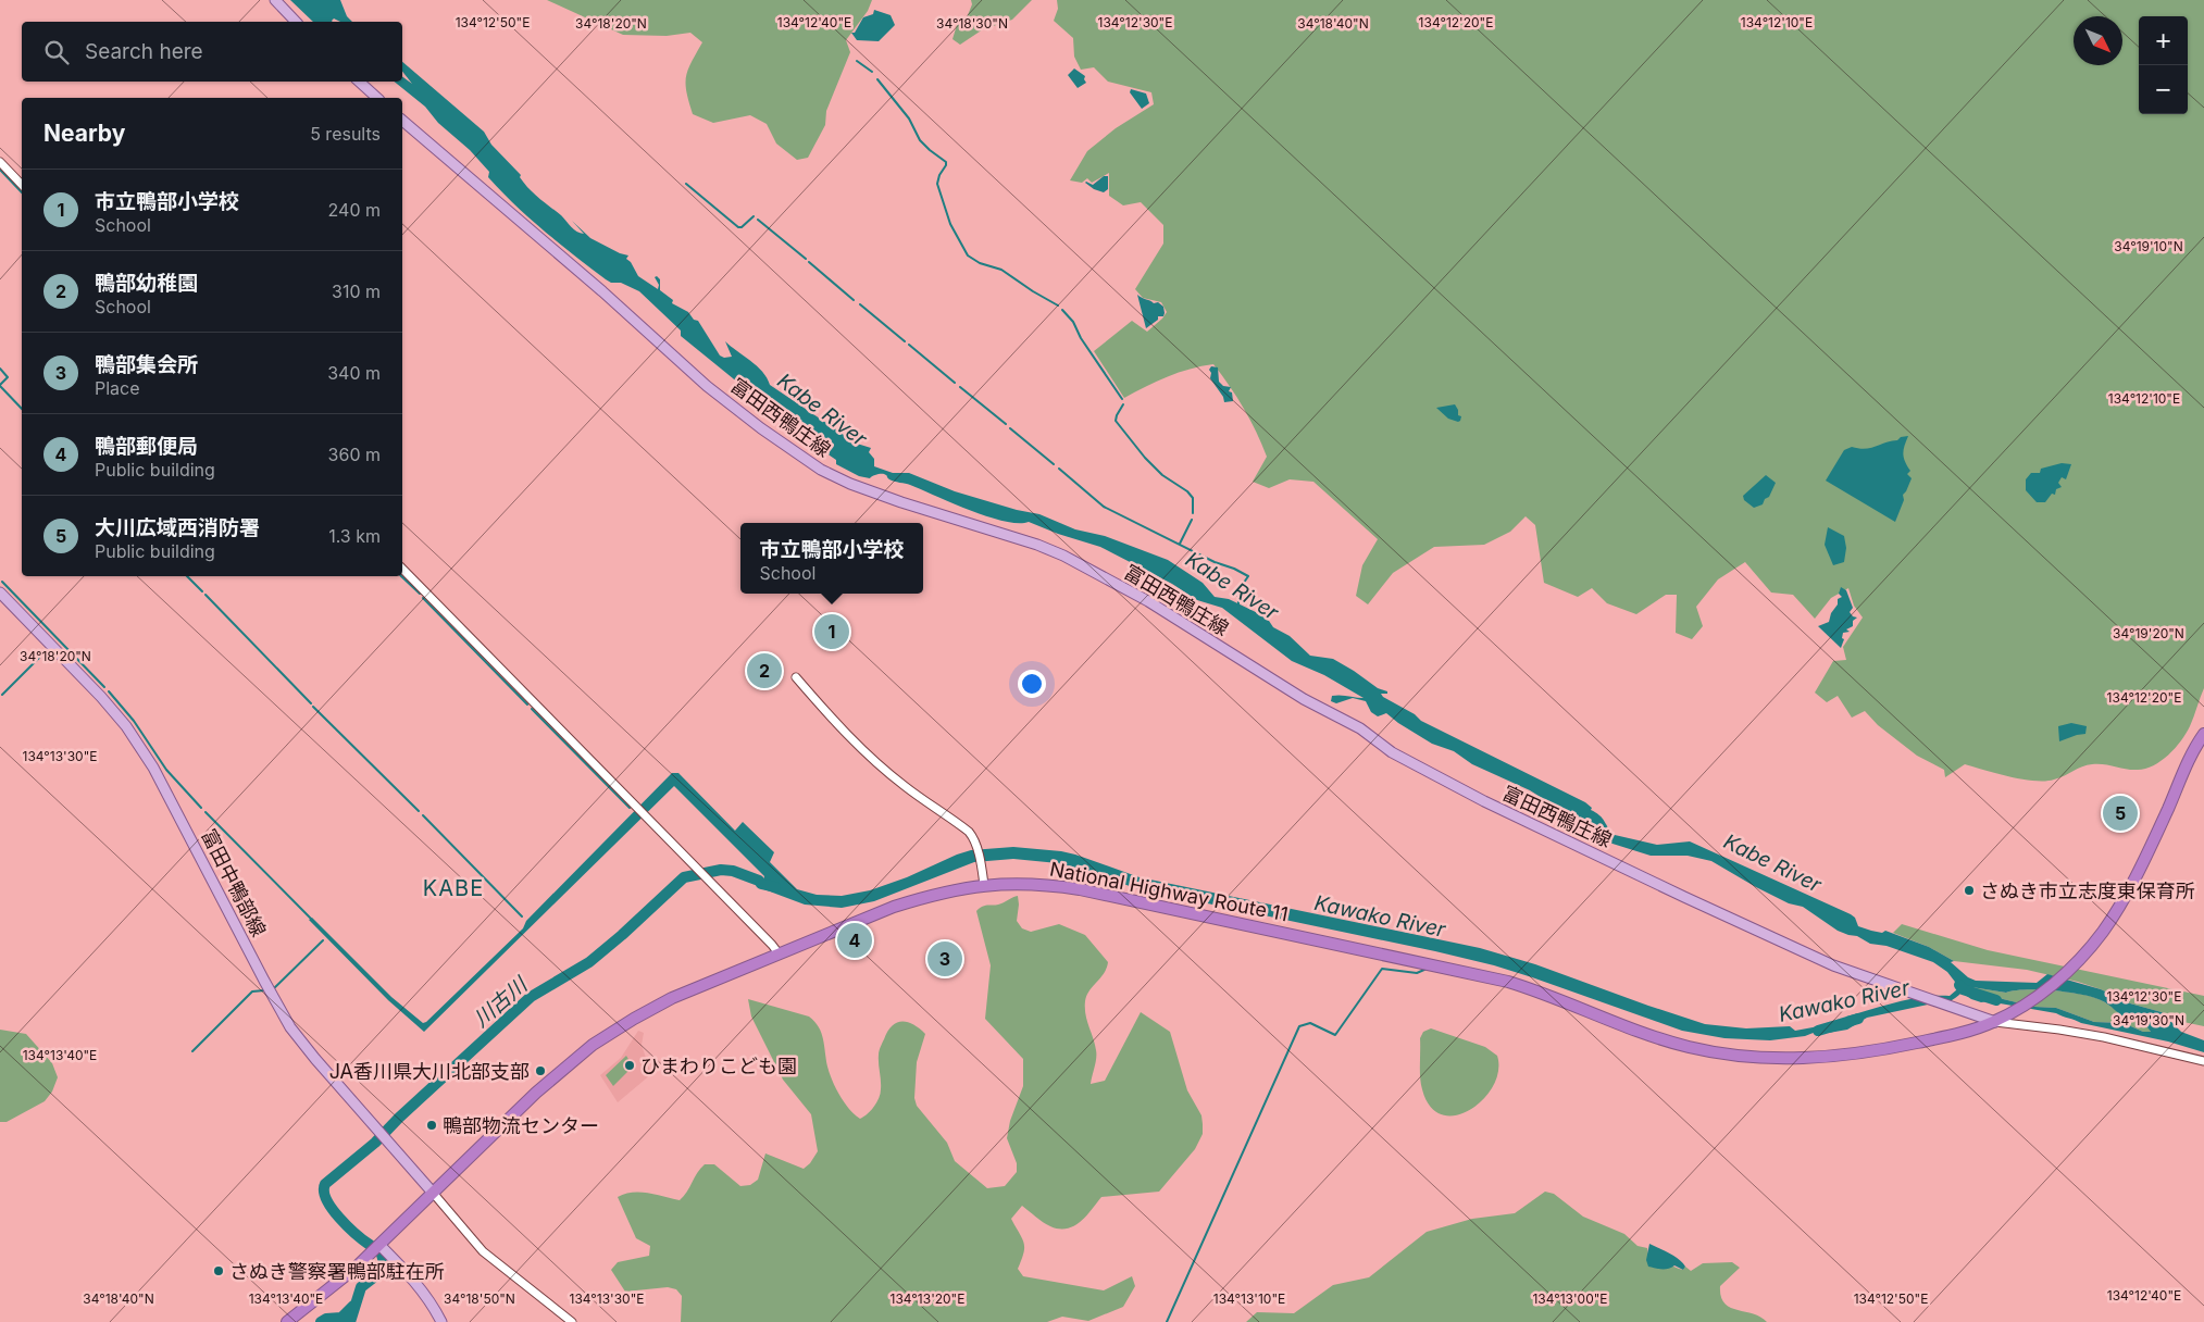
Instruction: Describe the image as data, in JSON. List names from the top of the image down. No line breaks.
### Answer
{"streets":{"highway":["National Highway Route 11"],"main road":["富田西鴨庄線","富田中鴨部線"]},"crossings":[["富田西鴨庄線","National Highway Route 11"],["富田中鴨部線","National Highway Route 11"]],"districts":["KABE"],"water":["Kabe River","Kawako River","川古川"],"places":["さぬき市立志度東保育所","ひまわりこども園","JA香川県大川北部支部","鴨部物流センター","さぬき警察署鴨部駐在所"],"north":"bottom right","page":{"map_buttons":["+","−"],"search":"Search here","heading":["Nearby","5 results"],"list":[{"mark":"1","name":"市立鴨部小学校","note":"School","value":"240 m"},{"mark":"2","name":"鴨部幼稚園","note":"School","value":"310 m"},{"mark":"3","name":"鴨部集会所","note":"Place","value":"340 m"},{"mark":"4","name":"鴨部郵便局","note":"Public building","value":"360 m"},{"mark":"5","name":"大川広域西消防署","note":"Public building","value":"1.3 km"}],"popup":["市立鴨部小学校","School"],"pins":["1","2","5","4","3"]},"coordinates":["134°12'40\"E","134°12'30\"E","134°12'20\"E","134°12'10\"E","134°12'50\"E","34°18'20\"N","34°18'30\"N","34°18'40\"N","34°19'10\"N","34°19'20\"N","134°13'30\"E","34°19'30\"N","134°13'40\"E","34°18'50\"N","134°13'20\"E","134°13'10\"E","134°13'00\"E"]}
